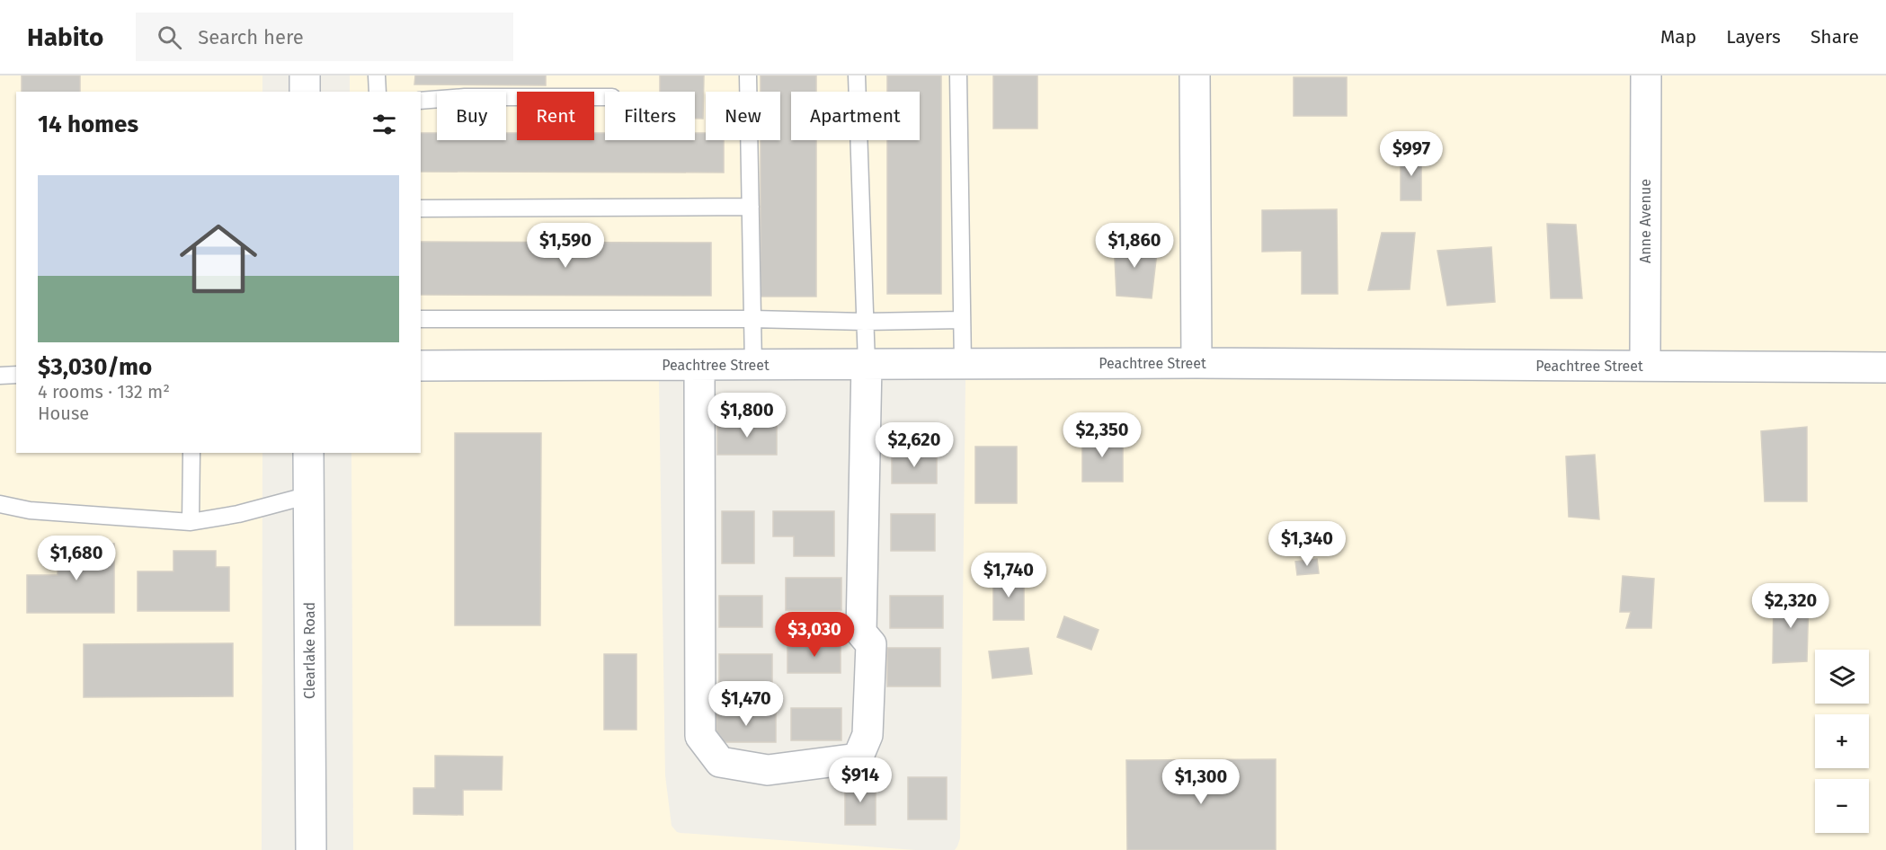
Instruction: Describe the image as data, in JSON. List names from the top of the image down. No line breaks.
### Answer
{"streets":{"street":["Anne Avenue","Peachtree Street","Clearlake Road"]},"crossings":[["Anne Avenue","Peachtree Street"]],"page":{"header":"Habito","search":"Search here","nav":["Map","Layers","Share"],"chip":["Buy","Rent","Filters","New","Apartment"],"heading":"14 homes","price":["$997","$1,590","$1,860","$1,800","$2,350","$2,620","$1,340","$1,680","$1,740","$2,320","$3,030","$1,470","$914","$1,300"],"list":[{"name":"$3,030/mo","note":"4 rooms · 132 m² · House"}],"map_buttons":["+","−"]}}
